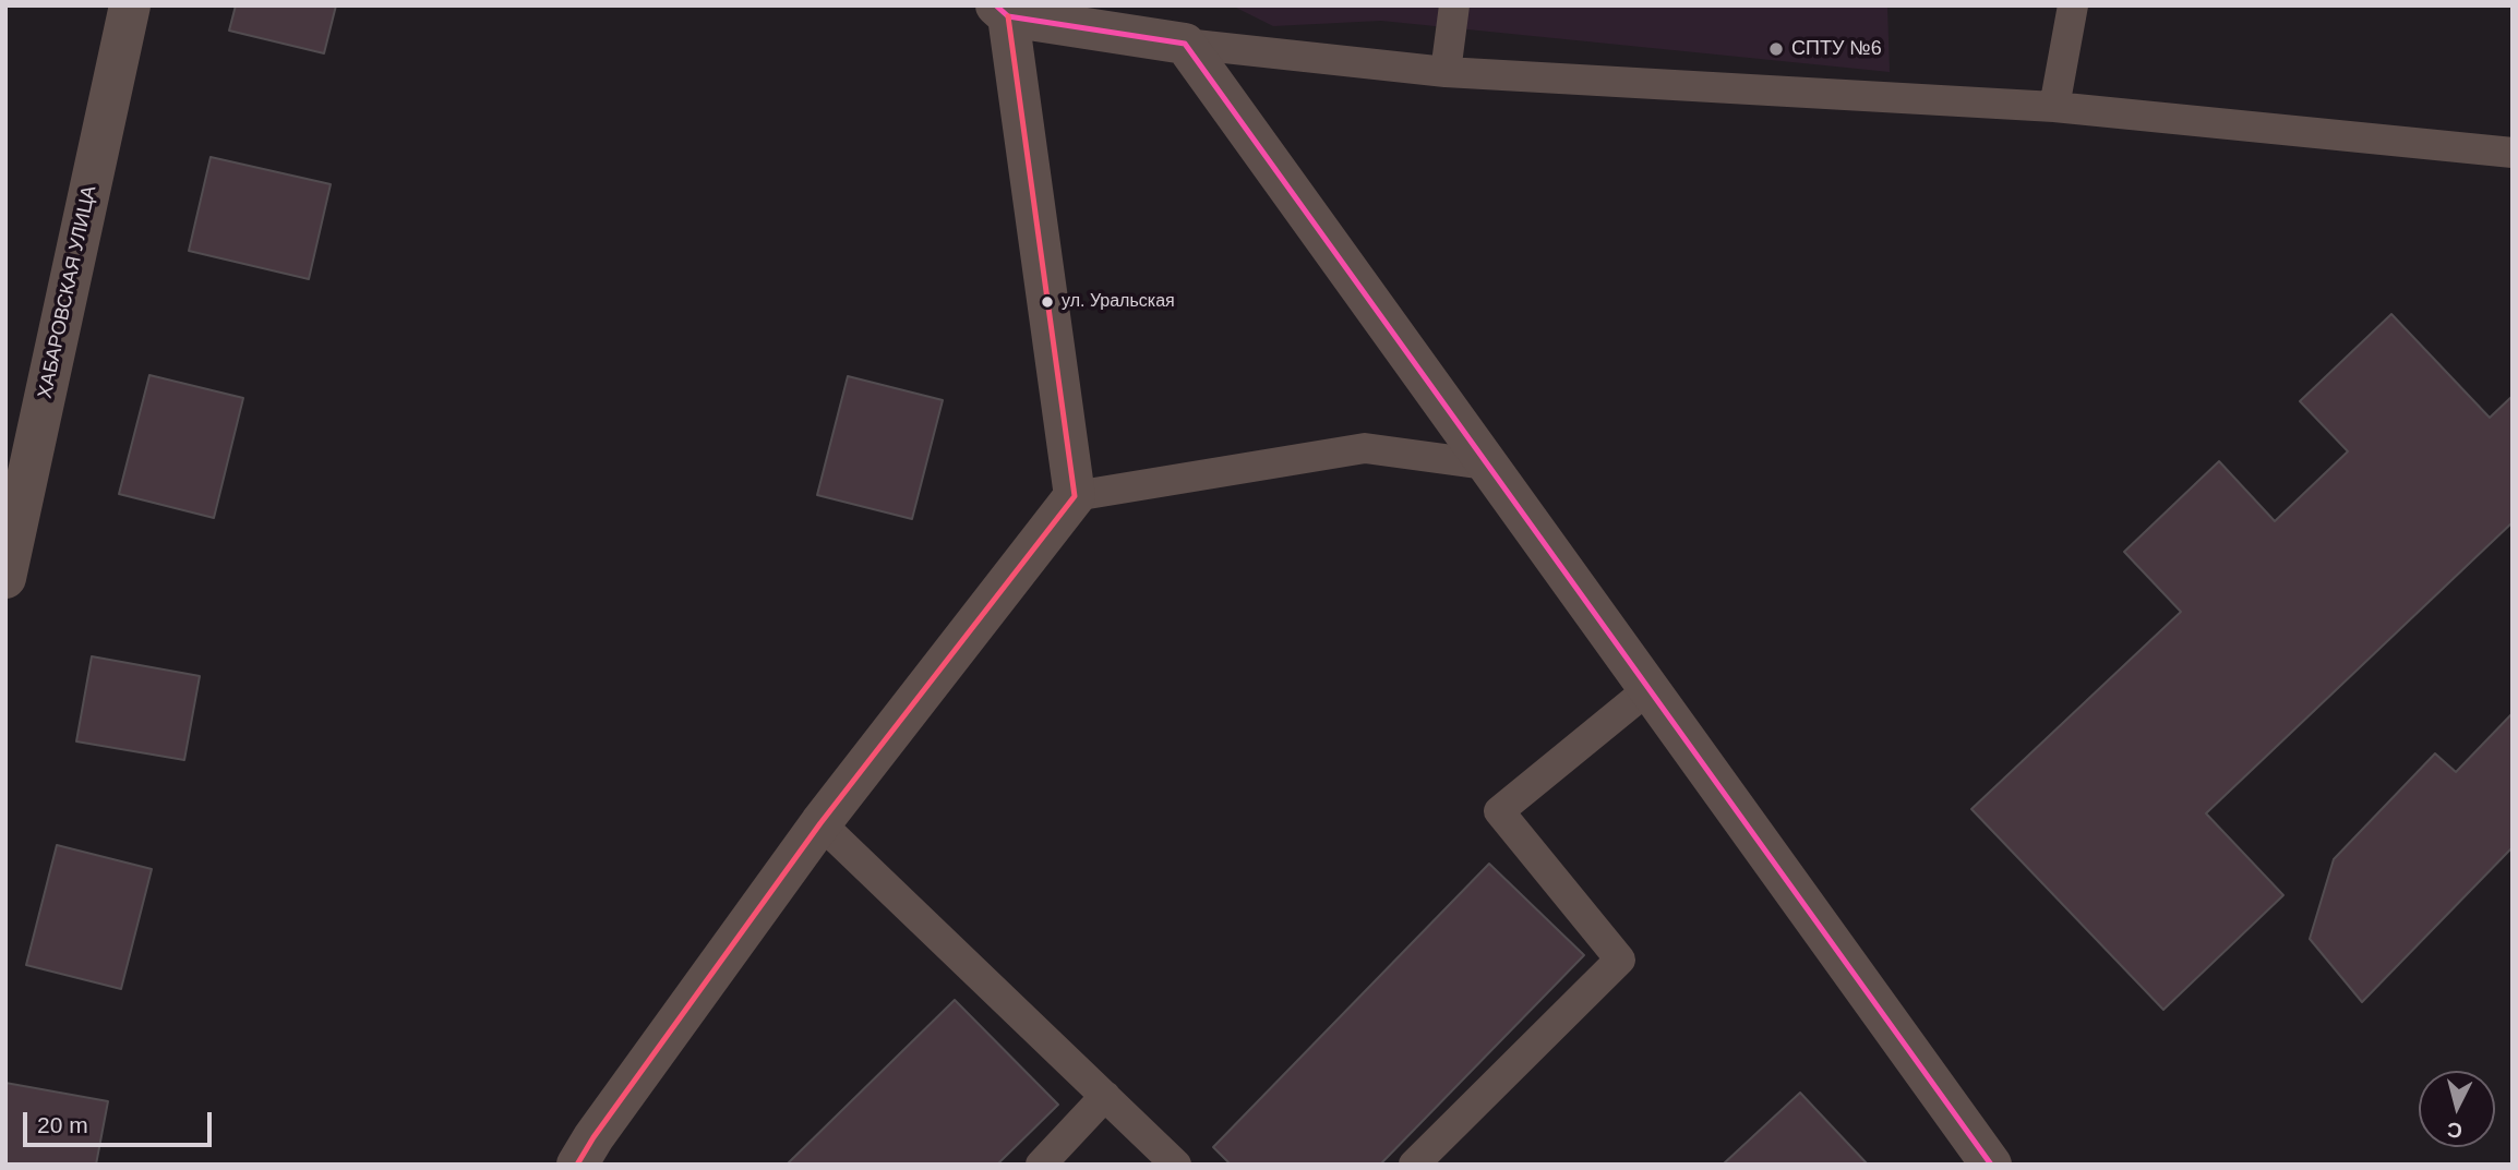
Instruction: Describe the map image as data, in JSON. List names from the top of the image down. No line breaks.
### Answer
{"streets":{"street":["ХАБАРОВСКАЯ УЛИЦА"]},"places":["СПТУ №6","ул. Уральская"],"scale_bar":"20 m","north":"bottom"}
